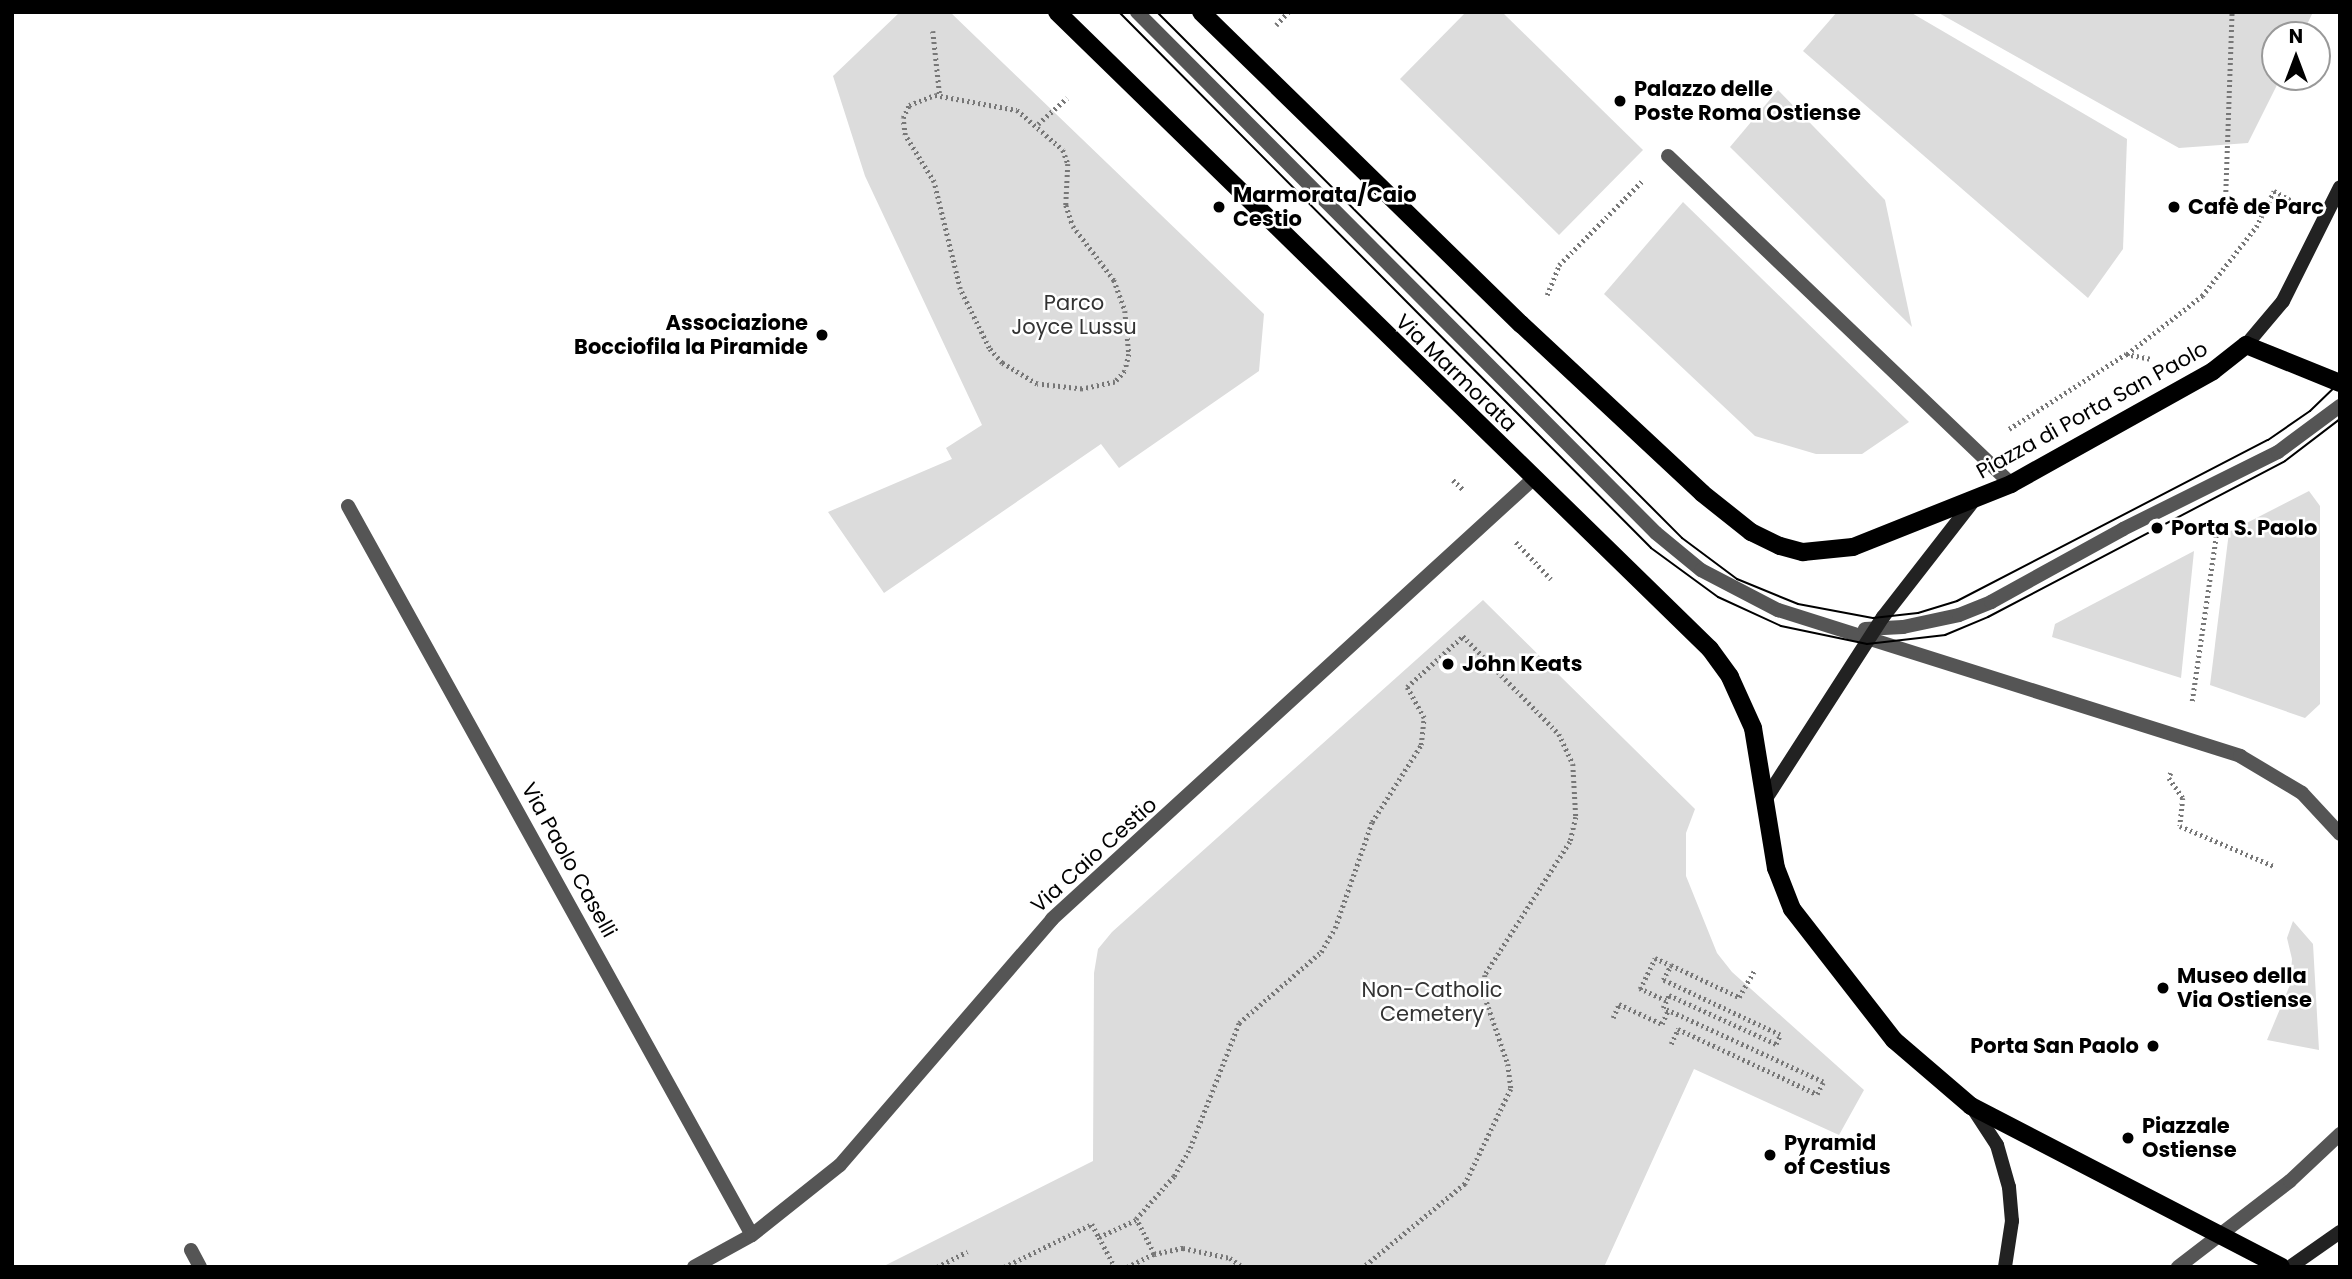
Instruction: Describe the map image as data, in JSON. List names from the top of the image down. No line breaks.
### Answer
{"streets":{"main road":["Via Marmorata","Piazza di Porta San Paolo"],"street":["Via Caio Cestio","Via Paolo Caselli"]},"crossings":[["Via Marmorata","Piazza di Porta San Paolo"],["Via Marmorata","Via Caio Cestio"],["Via Caio Cestio","Via Paolo Caselli"]],"parks":["Parco Joyce Lussu","Non-Catholic Cemetery"],"places":["Palazzo delle Poste Roma Ostiense","Marmorata/Caio Cestio","Cafè de Parc","Associazione Bocciofila la Piramide","Porta S. Paolo","John Keats","Museo della Via Ostiense","Porta San Paolo","Piazzale Ostiense","Pyramid of Cestius"],"north":"top"}
